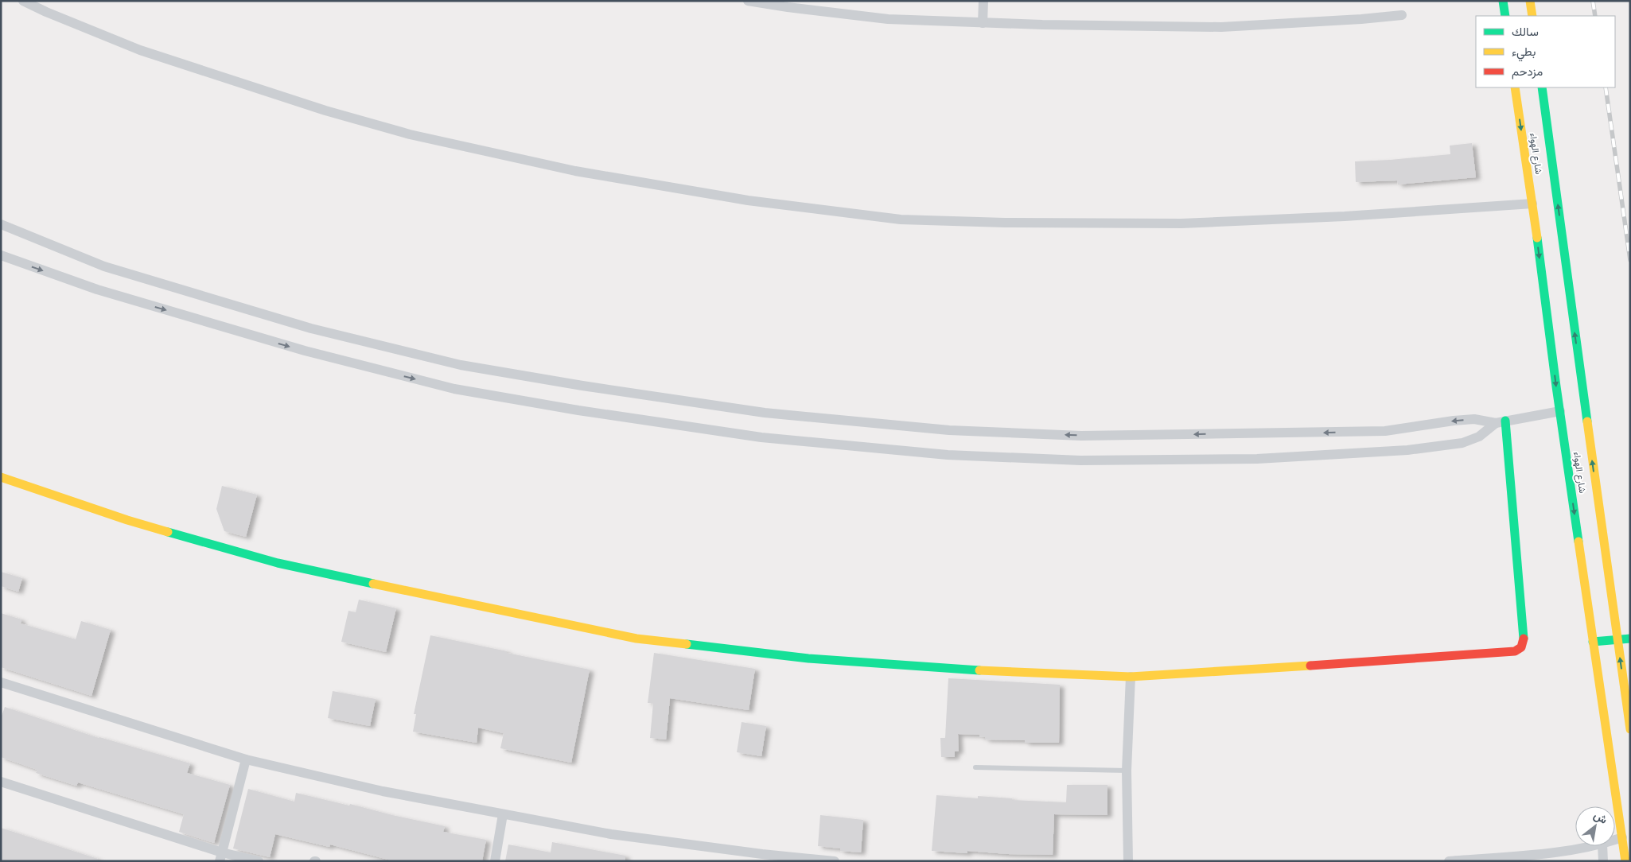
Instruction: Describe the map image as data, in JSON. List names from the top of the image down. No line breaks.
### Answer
{"streets":{"street":["شارع الهواء"]},"legend":["سالك","بطيء","مزدحم"],"north":"top right"}
